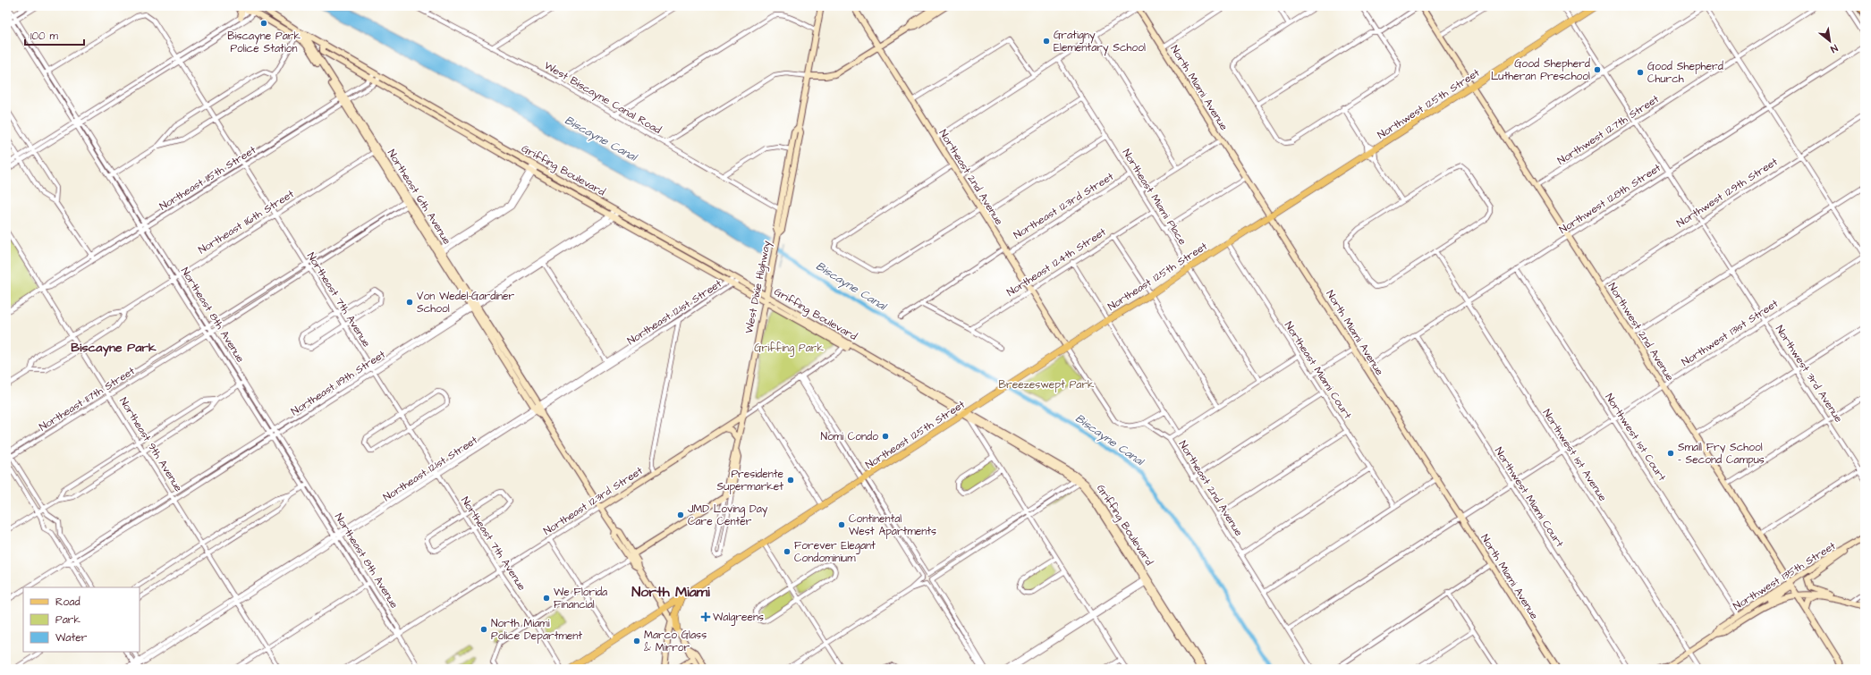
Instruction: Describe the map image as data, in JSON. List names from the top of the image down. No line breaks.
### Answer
{"streets":{"main road":["Northwest 125th Street","Northeast 125th Street"],"street":["North Miami Avenue","West Biscayne Canal Road","Northwest 127th Street","Griffing Boulevard","Northeast 2nd Avenue","Northeast 115th Street","Northwest 129th Street","Northeast 6th Avenue","Northeast Miami Place","Northwest 128th Street","Northeast 123rd Street","Northeast 116th Street","Northeast 124th Street","West Dixie Highway","Northeast 7th Avenue","Northeast 121st Street","Northeast 8th Avenue","Northwest 2nd Avenue","Northwest 131st Street","Northeast Miami Court","Northwest 3rd Avenue","Northeast 119th Street","Northeast 117th Street","Northwest 1st Court","Northeast 9th Avenue","Northwest 1st Avenue","Northwest Miami Court","Northwest 135th Street"]},"crossings":[["North Miami Avenue","Northwest 125th Street"],["North Miami Avenue","Northwest 128th Street"],["North Miami Avenue","Northeast 125th Street"],["North Miami Avenue","Northwest 131st Street"],["West Biscayne Canal Road","West Dixie Highway"],["Northwest 125th Street","Northeast 125th Street"],["Northwest 125th Street","Northwest 2nd Avenue"],["Northwest 125th Street","Northwest 3rd Avenue"],["Northwest 127th Street","Northwest 2nd Avenue"],["Northwest 127th Street","Northwest 3rd Avenue"],["Griffing Boulevard","Northeast 115th Street"],["Griffing Boulevard","Northeast 6th Avenue"],["Griffing Boulevard","Northeast 123rd Street"],["Griffing Boulevard","Northeast 125th Street"],["Griffing Boulevard","West Dixie Highway"],["Griffing Boulevard","Northeast 121st Street"],["Griffing Boulevard","Northeast 119th Street"],["Northeast 2nd Avenue","Northeast 123rd Street"],["Northeast 2nd Avenue","Northeast 124th Street"],["Northeast 2nd Avenue","Northeast 125th Street"],["Northeast 2nd Avenue","Northwest 131st Street"],["Northeast 115th Street","Northeast 6th Avenue"],["Northeast 115th Street","Northeast 7th Avenue"],["Northeast 115th Street","Northeast 8th Avenue"],["Northeast 115th Street","Northeast 9th Avenue"],["Northwest 129th Street","Northwest 2nd Avenue"],["Northwest 129th Street","Northwest 3rd Avenue"],["Northeast 6th Avenue","Northeast 123rd Street"],["Northeast 6th Avenue","Northeast 116th Street"],["Northeast 6th Avenue","Northeast 125th Street"],["Northeast 6th Avenue","Northeast 121st Street"],["Northeast 6th Avenue","Northeast 119th Street"],["Northeast 6th Avenue","Northeast 117th Street"],["Northeast Miami Place","Northeast 123rd Street"],["Northeast Miami Place","Northeast 124th Street"],["Northeast Miami Place","Northeast 125th Street"],["Northwest 128th Street","Northwest 2nd Avenue"],["Northwest 128th Street","Northwest 3rd Avenue"],["Northwest 128th Street","Northwest 1st Court"],["Northwest 128th Street","Northwest 1st Avenue"],["Northwest 128th Street","Northwest Miami Court"],["Northeast 123rd Street","West Dixie Highway"],["Northeast 123rd Street","Northeast 7th Avenue"],["Northeast 123rd Street","Northeast 8th Avenue"],["Northeast 116th Street","Northeast 7th Avenue"],["Northeast 116th Street","Northeast 8th Avenue"],["Northeast 116th Street","Northeast 9th Avenue"],["Northeast 125th Street","Northeast Miami Court"],["Northeast 7th Avenue","Northeast 121st Street"],["Northeast 7th Avenue","Northeast 8th Avenue"],["Northeast 7th Avenue","Northeast 119th Street"],["Northeast 7th Avenue","Northeast 117th Street"],["Northeast 121st Street","Northeast 8th Avenue"],["Northeast 121st Street","Northeast 9th Avenue"],["Northeast 8th Avenue","Northeast 119th Street"],["Northeast 8th Avenue","Northeast 117th Street"],["Northwest 2nd Avenue","Northwest 131st Street"],["Northwest 2nd Avenue","Northwest 135th Street"],["Northwest 131st Street","Northwest 3rd Avenue"],["Northwest 131st Street","Northwest 1st Court"],["Northwest 131st Street","Northwest 1st Avenue"],["Northwest 131st Street","Northwest Miami Court"],["Northeast 119th Street","Northeast 9th Avenue"],["Northeast 117th Street","Northeast 9th Avenue"],["Northwest 1st Court","Northwest 135th Street"],["Northwest 1st Avenue","Northwest 135th Street"]],"districts":["Biscayne Park","North Miami"],"water":["Biscayne Canal"],"parks":["Griffing Park","Breezeswept Park"],"places":{"other":["Biscayne Park Police Station","Gratigny Elementary School","Good Shepherd Lutheran Preschool","Good Shepherd Church","Von Wedel-Gardiner School","Nomi Condo","Small Fry School - Second Campus","Presidente Supermarket","JMD Loving Day Care Center","Continental West Apartments","Forever Elegant Condominium","We Florida Financial","North Miami Police Department","Marco Glass & Mirror"],"health":["Walgreens"]},"legend":["Road","Park","Water"],"scale_bar":"100 m","north":"bottom right"}
